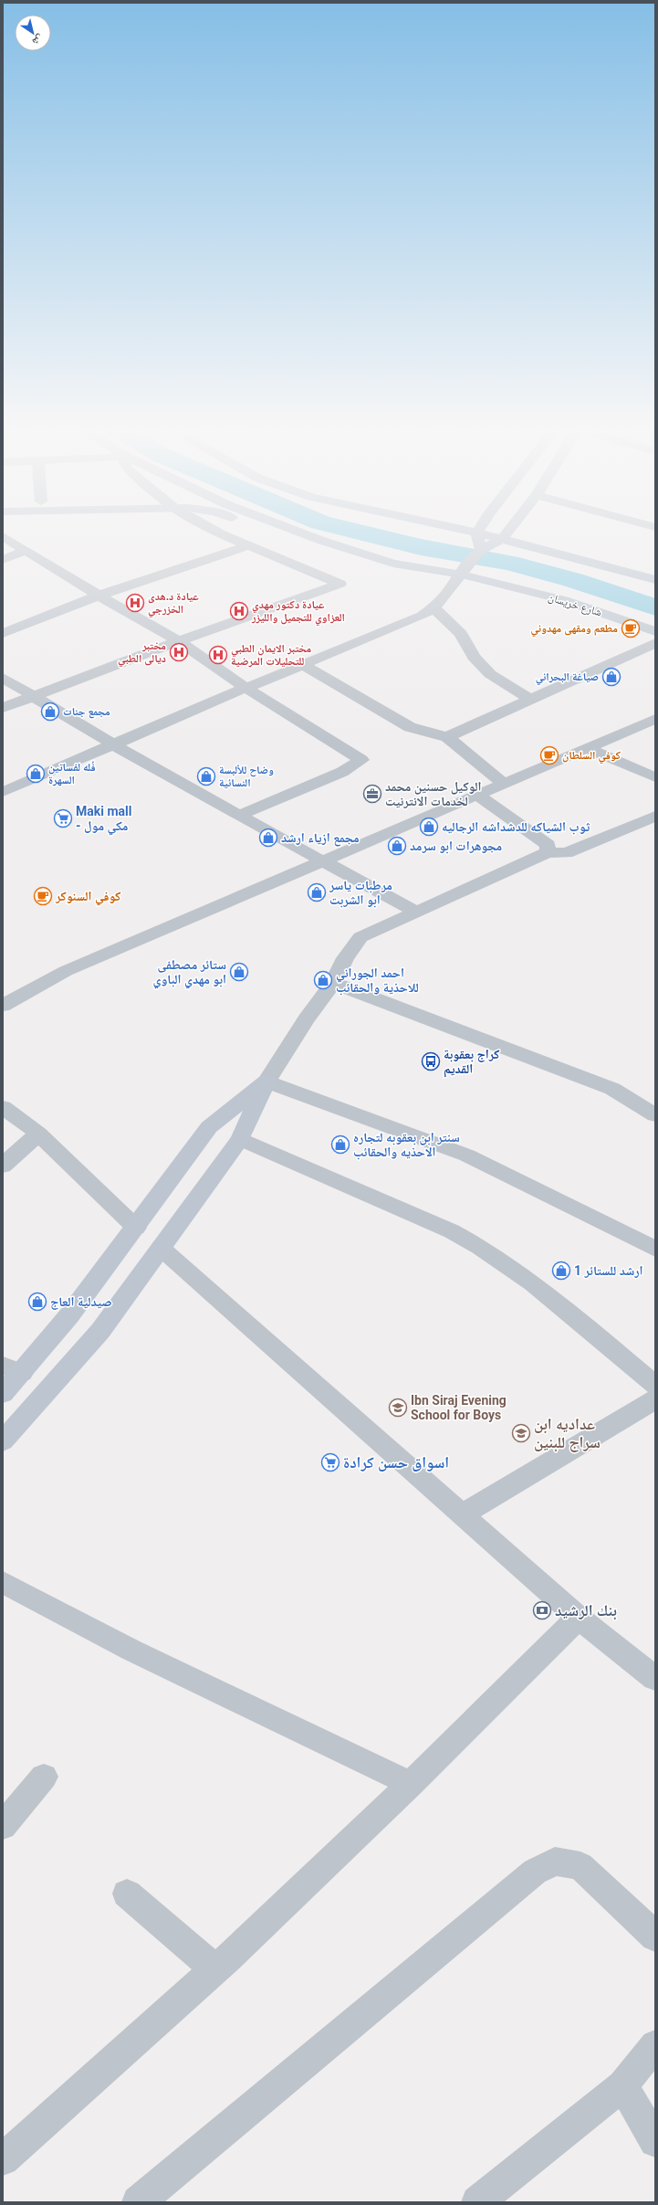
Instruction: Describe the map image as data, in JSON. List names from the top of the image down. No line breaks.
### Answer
{"streets":{"street":["شارع خريسان"]},"places":{"hospital":["عيادة د.هدى الخزرجي","عيادة دكتور مهدي العزاوي للتجميل والليزر","مختبر ديالى الطبي","مختبر الايمان الطبي للتحليلات المرضية"],"cafe":["مطعم ومقهى مهدوني","كوفي السلطان","كوفي السنوكر"],"shop":["صياغة البحراني","مجمع جنات","فُله لفساتين السهرة","وضاح للألبسة النسائية","ثوب الشياكه للدشداشه الرجاليه","مجمع ازياء ارشد","مجوهرات ابو سرمد","مرطبات ياسر ابو الشربت","ستائر مصطفى ابو مهدي الباوي","احمد الجوراني للاحذية والحقائب","سنتر ابن بعقوبه لتجاره الاحذيه والحقائب","ارشد للستائر 1","صيدلية العاج"],"office":["الوكيل حسنين محمد لخدمات الانترنيت"],"supermarket":["Maki mall - مكي مول","اسواق حسن كرادة"],"bus stop":["كراج بعقوبة القديم"],"school or university":["Ibn Siraj Evening School for Boys","عداديه ابن سراج للبنين"],"bank":["بنك الرشيد"]},"north":"bottom right"}
